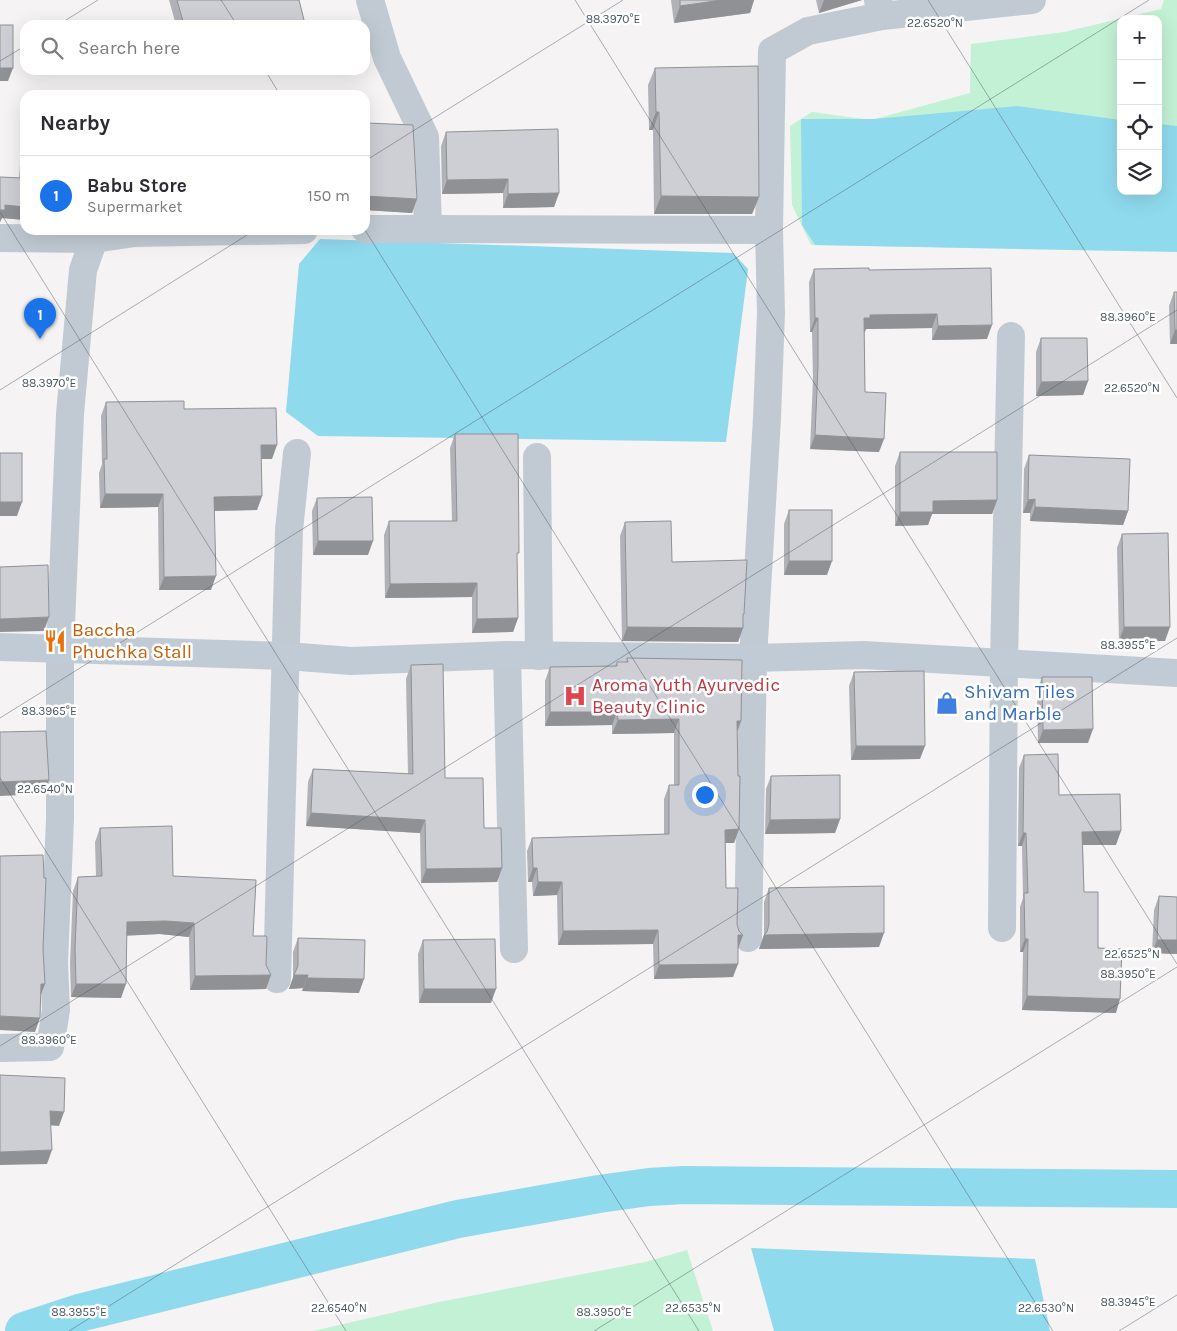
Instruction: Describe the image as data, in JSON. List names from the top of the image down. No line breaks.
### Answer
{"places":{"restaurant":["Baccha Phuchka Stall"],"hospital":["Aroma Yuth Ayurvedic Beauty Clinic"],"shop":["Shivam Tiles and Marble"]},"page":{"map_buttons":["+","−"],"search":"Search here","heading":"Nearby","list":[{"mark":"1","name":"Babu Store","note":"Supermarket","value":"150 m"}],"pins":"1"},"coordinates":["88.3970°E","22.6520°N","88.3960°E","88.3955°E","88.3965°E","22.6540°N","22.6525°N","88.3950°E","88.3945°E","22.6535°N","22.6530°N"]}
